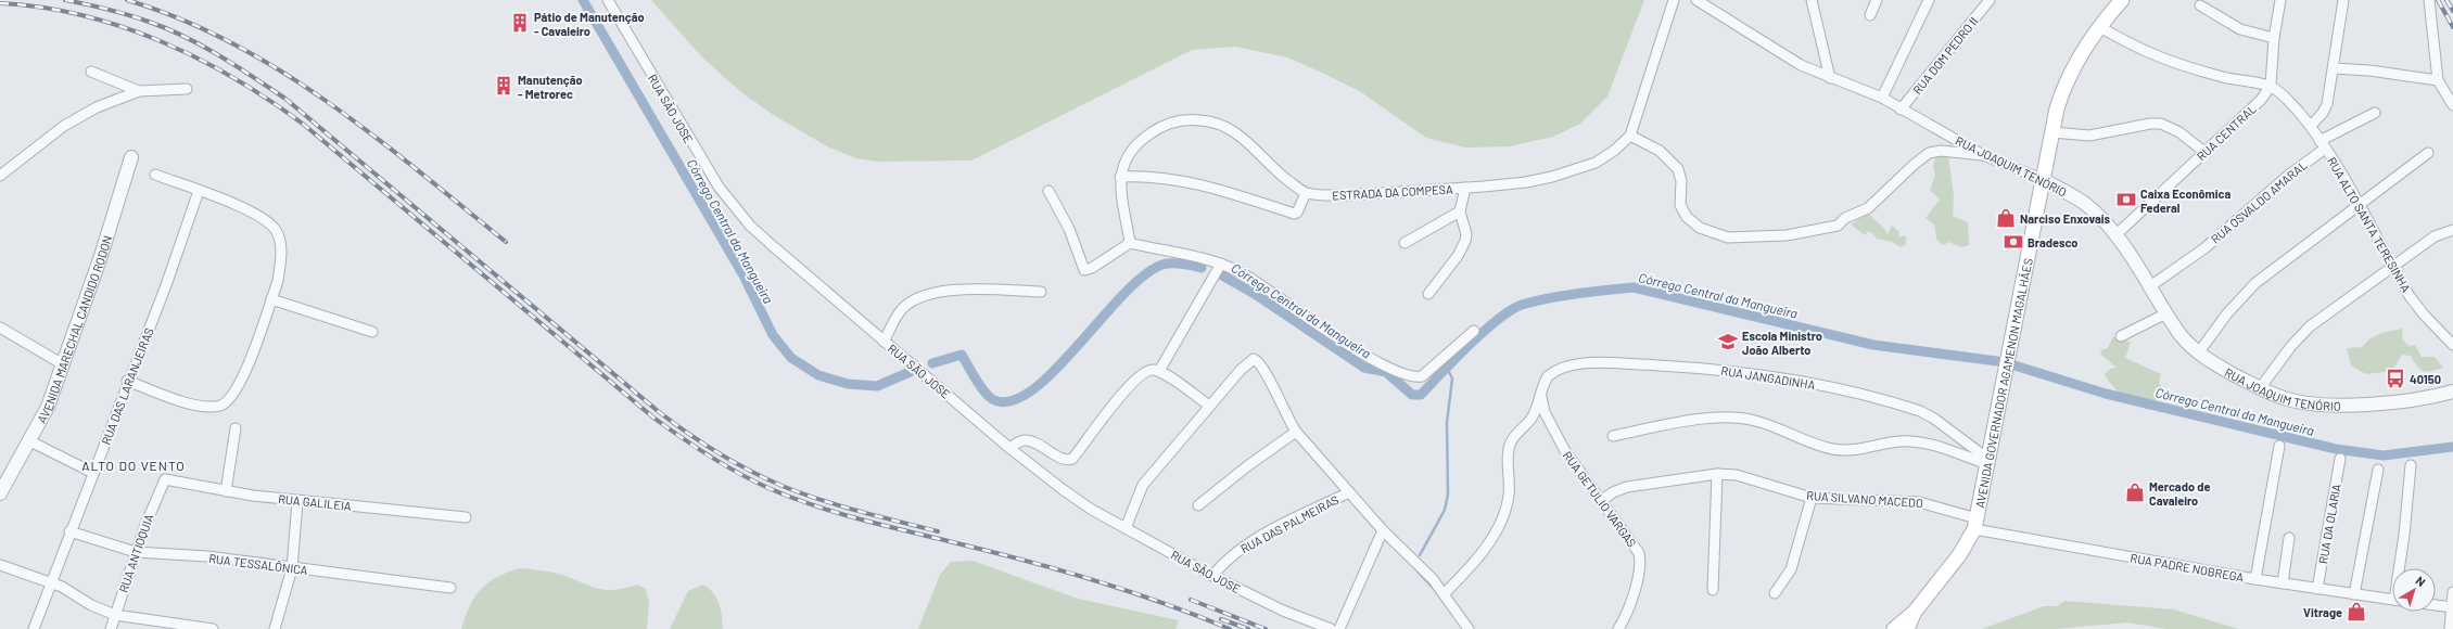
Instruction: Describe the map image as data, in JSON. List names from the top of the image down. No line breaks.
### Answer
{"streets":{"main road":["AVENIDA GOVERNADOR AGAMENON MAGALHÃES"],"street":["RUA DOM PEDRO II","RUA SÃO JOSE","RUA CENTRAL","RUA JOAQUIM TENÓRIO","ESTRADA DA COMPESA","RUA OSVALDO AMARAL","RUA ALTO SANTA TERESINHA","AVENIDA MARECHAL CANDIDO RODON","RUA JANGADINHA","RUA DAS LARANJEIRAS","RUA GETULIO VARGAS","RUA SILVANO MACEDO","RUA GALILEIA","RUA DAS PALMEIRAS","RUA DA OLARIA","RUA ANTIOQUIA","RUA TESSALÔNICA","RUA PADRE NOBREGA"]},"crossings":[["RUA DOM PEDRO II","RUA JOAQUIM TENÓRIO"],["RUA SÃO JOSE","RUA DAS PALMEIRAS"],["RUA CENTRAL","RUA JOAQUIM TENÓRIO"],["RUA CENTRAL","RUA ALTO SANTA TERESINHA"],["RUA JOAQUIM TENÓRIO","RUA OSVALDO AMARAL"],["RUA JOAQUIM TENÓRIO","AVENIDA GOVERNADOR AGAMENON MAGALHÃES"],["RUA OSVALDO AMARAL","RUA ALTO SANTA TERESINHA"],["RUA ALTO SANTA TERESINHA","AVENIDA GOVERNADOR AGAMENON MAGALHÃES"],["RUA JANGADINHA","AVENIDA GOVERNADOR AGAMENON MAGALHÃES"],["RUA JANGADINHA","RUA GETULIO VARGAS"],["AVENIDA GOVERNADOR AGAMENON MAGALHÃES","RUA SILVANO MACEDO"],["AVENIDA GOVERNADOR AGAMENON MAGALHÃES","RUA PADRE NOBREGA"],["RUA DAS LARANJEIRAS","RUA TESSALÔNICA"],["RUA GETULIO VARGAS","RUA SILVANO MACEDO"],["RUA SILVANO MACEDO","RUA PADRE NOBREGA"],["RUA GALILEIA","RUA ANTIOQUIA"],["RUA DA OLARIA","RUA PADRE NOBREGA"],["RUA ANTIOQUIA","RUA TESSALÔNICA"]],"districts":["ALTO DO VENTO"],"water":["Córrego Central da Mangueira"],"places":{"building":["Pátio de Manutenção - Cavaleiro","Manutenção - Metrorec"],"bank":["Caixa Econômica Federal","Bradesco"],"shop":["Narciso Enxovais","Mercado de Cavaleiro","Vitrage"],"school or university":["Escola Ministro João Alberto"],"bus stop":["40150"]},"north":"top right"}
